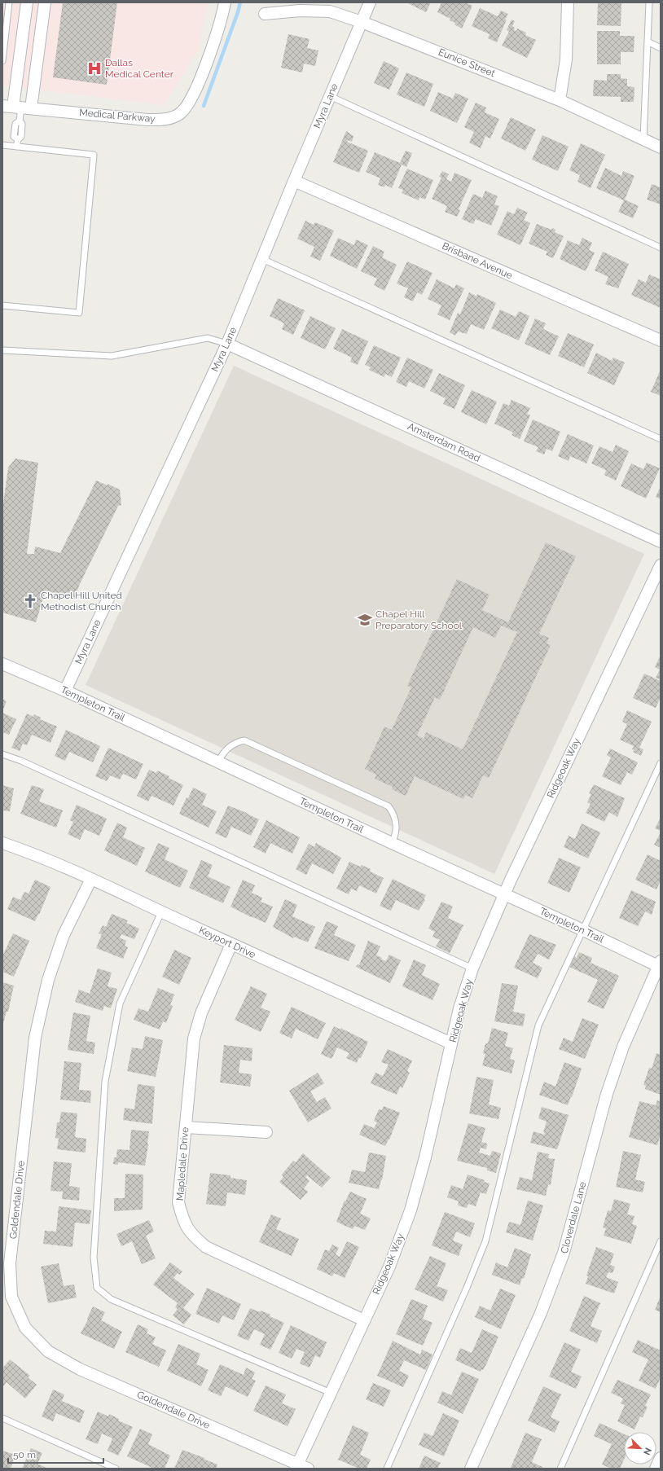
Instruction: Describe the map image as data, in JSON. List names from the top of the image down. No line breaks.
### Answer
{"streets":{"street":["Eunice Street","Myra Lane","Medical Parkway","Brisbane Avenue","Amsterdam Road","Templeton Trail","Ridgeoak Way","Keyport Drive","Mapledale Drive","Goldendale Drive","Cloverdale Lane"]},"crossings":[["Eunice Street","Myra Lane"],["Myra Lane","Brisbane Avenue"],["Myra Lane","Amsterdam Road"],["Myra Lane","Templeton Trail"],["Templeton Trail","Ridgeoak Way"],["Templeton Trail","Cloverdale Lane"],["Ridgeoak Way","Keyport Drive"],["Ridgeoak Way","Mapledale Drive"],["Ridgeoak Way","Goldendale Drive"],["Keyport Drive","Mapledale Drive"],["Keyport Drive","Goldendale Drive"]],"places":{"hospital":["Dallas Medical Center"],"church":["Chapel Hill United Methodist Church"],"school or university":["Chapel Hill Preparatory School"]},"scale_bar":"50 m","north":"bottom right"}
